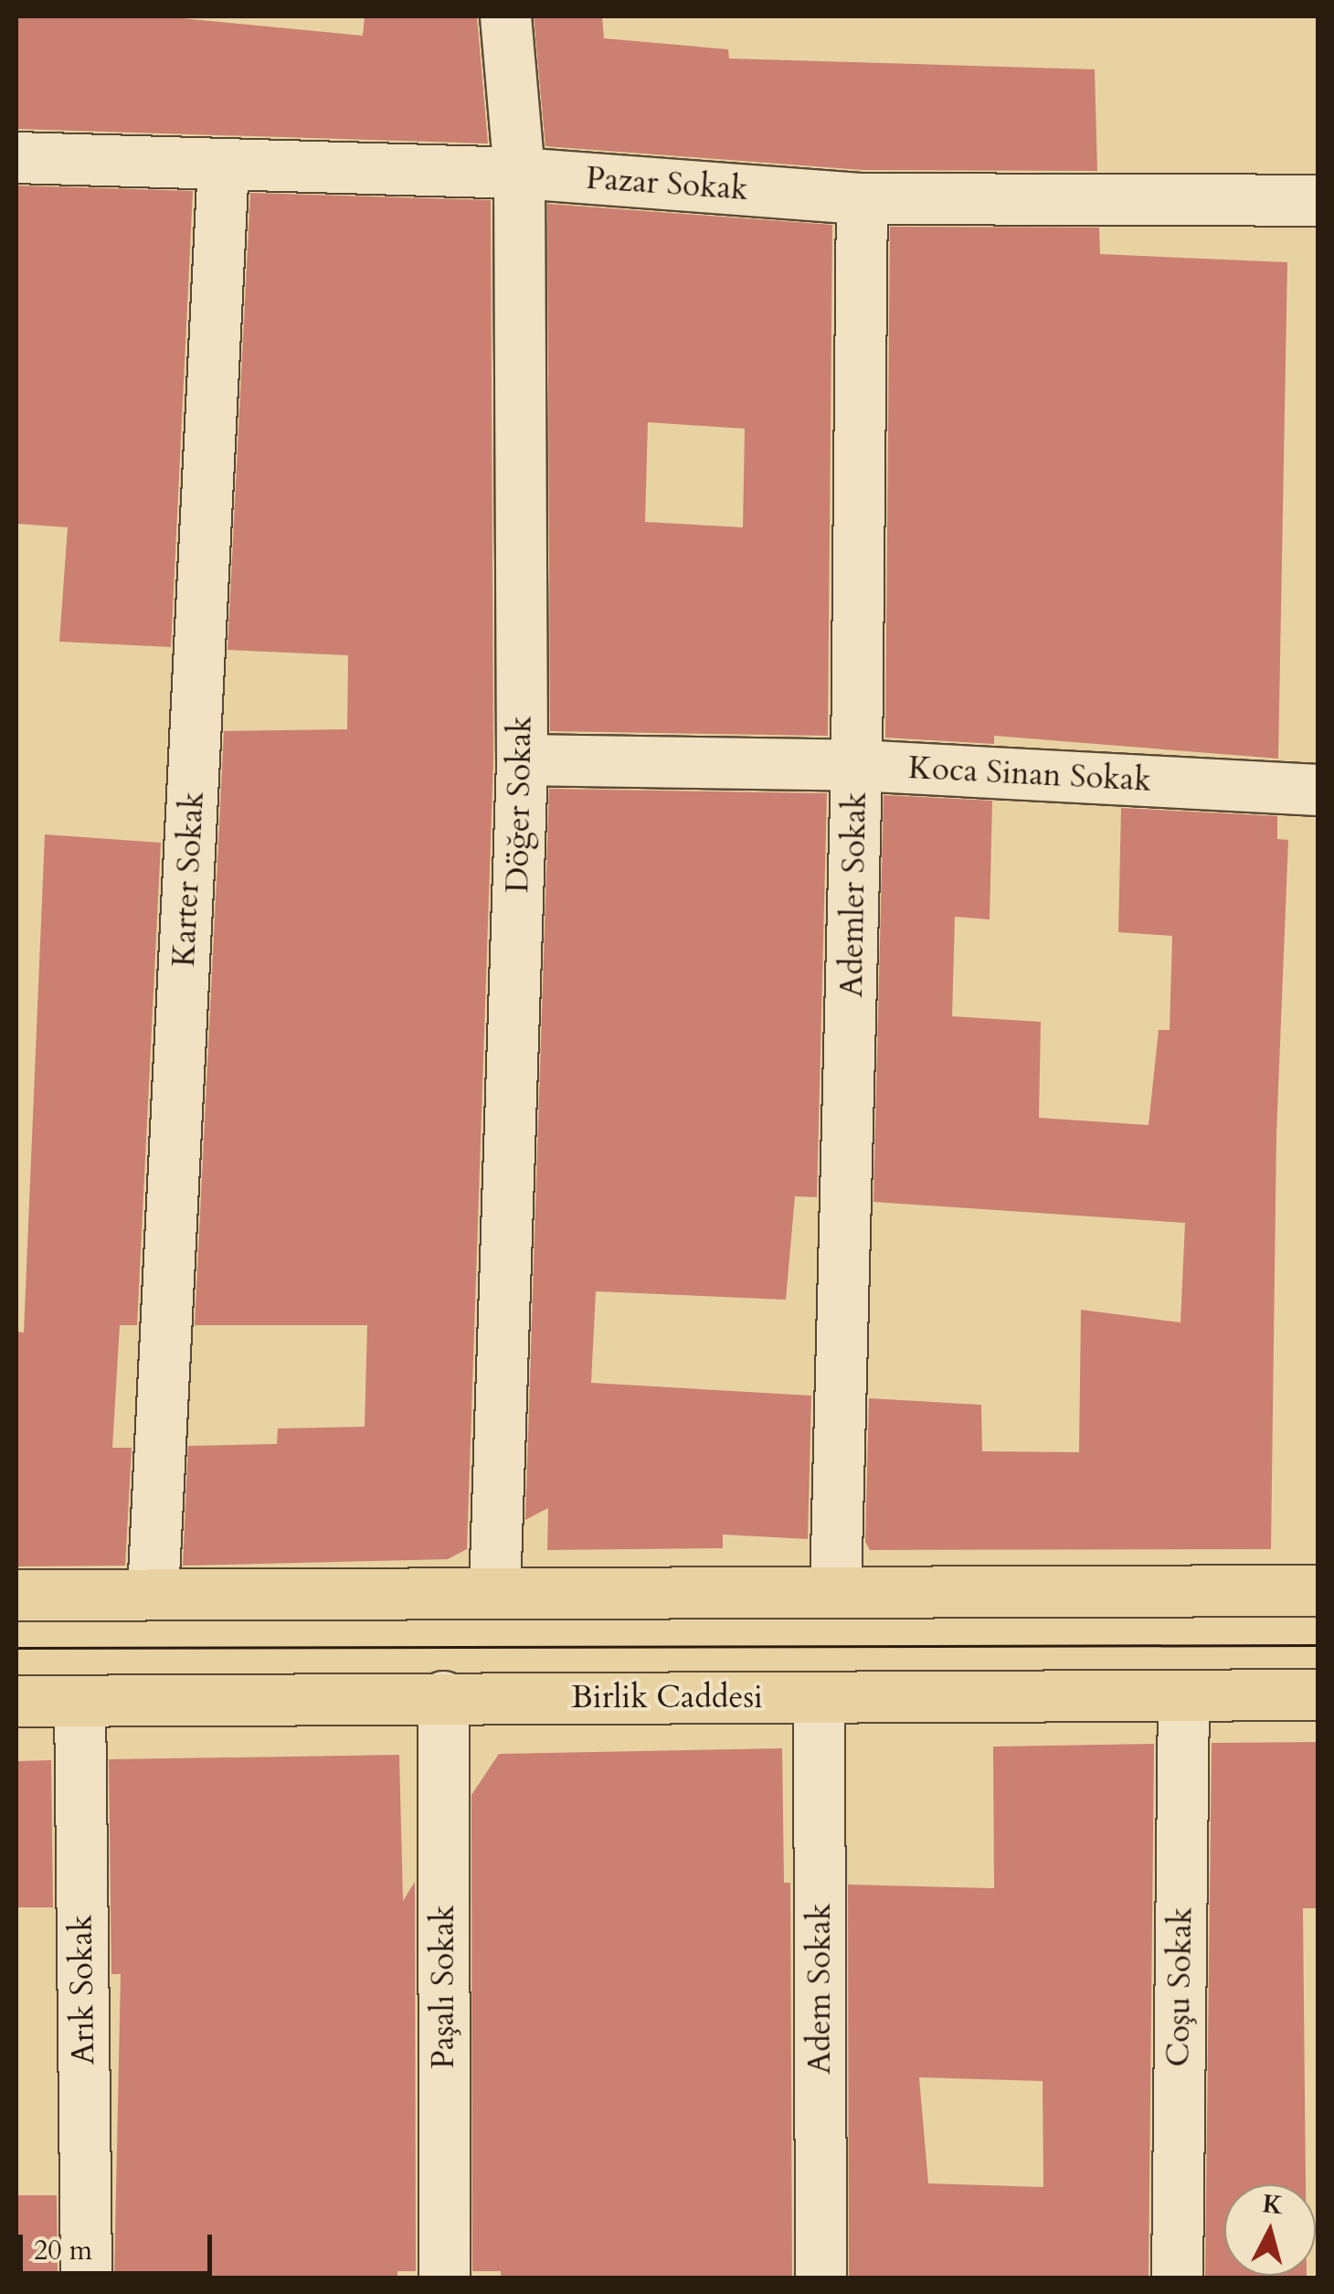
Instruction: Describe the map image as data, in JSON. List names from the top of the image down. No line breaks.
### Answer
{"streets":{"main road":["Birlik Caddesi"],"street":["Pazar Sokak","Koca Sinan Sokak","Döğer Sokak","Karter Sokak","Ademler Sokak","Paşalı Sokak","Coşu Sokak","Adem Sokak","Arık Sokak"]},"crossings":[["Pazar Sokak","Döğer Sokak"],["Pazar Sokak","Karter Sokak"],["Pazar Sokak","Ademler Sokak"],["Koca Sinan Sokak","Döğer Sokak"],["Koca Sinan Sokak","Ademler Sokak"],["Birlik Caddesi","Paşalı Sokak"],["Birlik Caddesi","Coşu Sokak"],["Birlik Caddesi","Adem Sokak"],["Birlik Caddesi","Arık Sokak"]],"scale_bar":"20 m","north":"top"}
